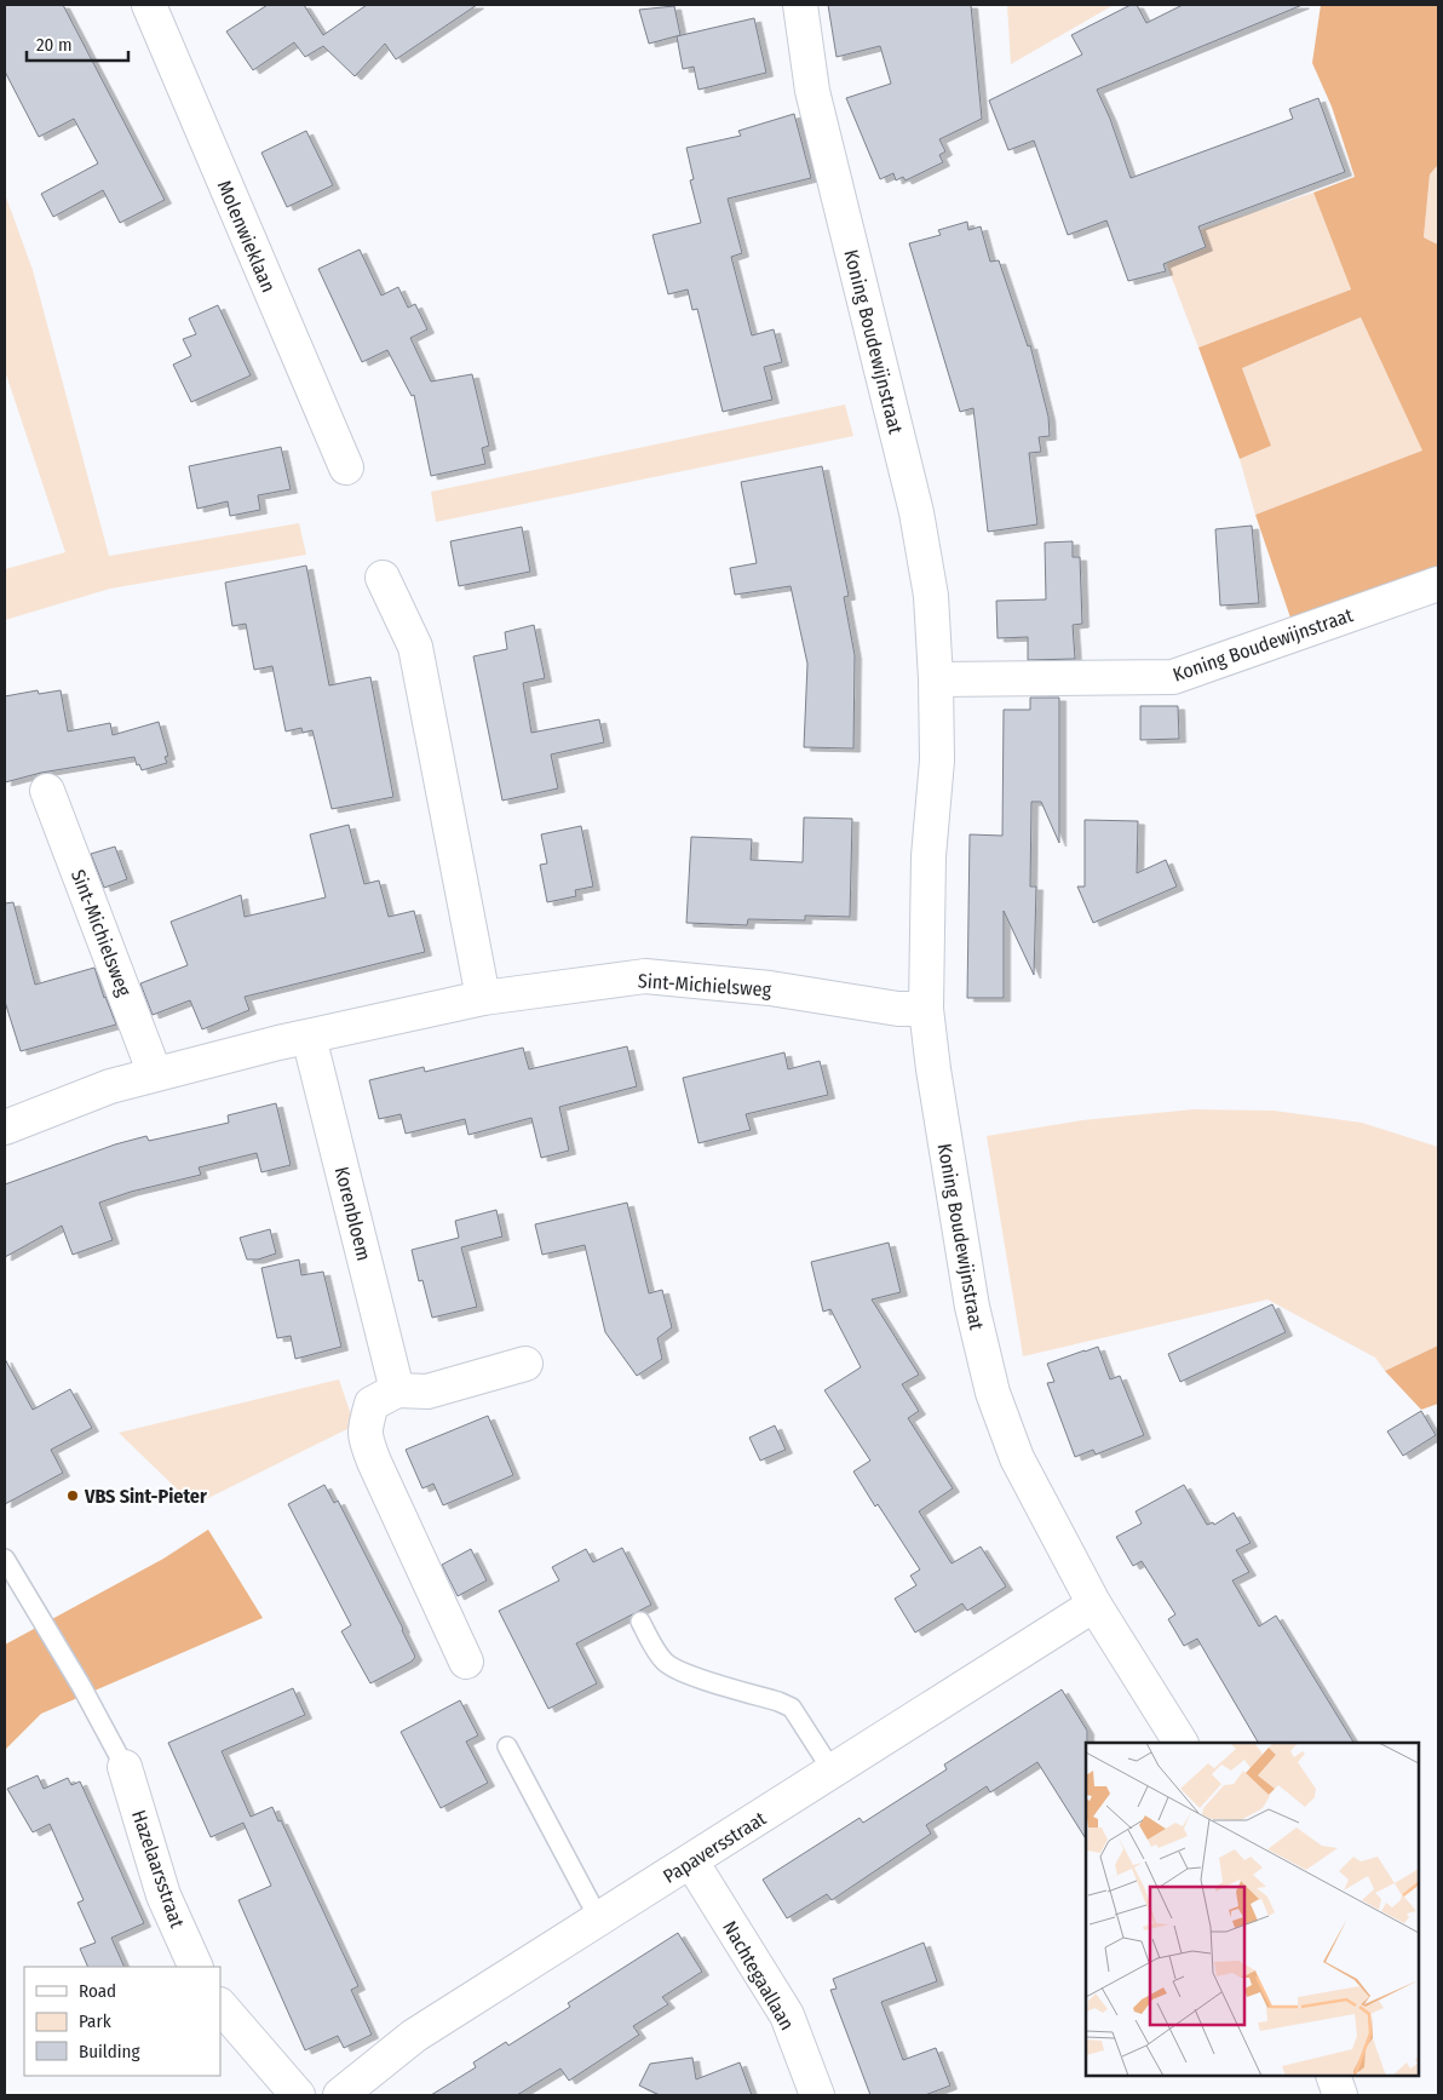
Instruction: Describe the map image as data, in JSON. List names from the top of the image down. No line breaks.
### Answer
{"streets":{"street":["Molenwieklaan","Koning Boudewijnstraat","Sint-Michielsweg","Korenbloem","Papaversstraat","Hazelaarsstraat","Nachtegaallaan"]},"crossings":[["Koning Boudewijnstraat","Sint-Michielsweg"],["Koning Boudewijnstraat","Papaversstraat"],["Sint-Michielsweg","Korenbloem"],["Papaversstraat","Nachtegaallaan"]],"places":["VBS Sint-Pieter"],"legend":["Road","Park","Building"],"scale_bar":"20 m"}
